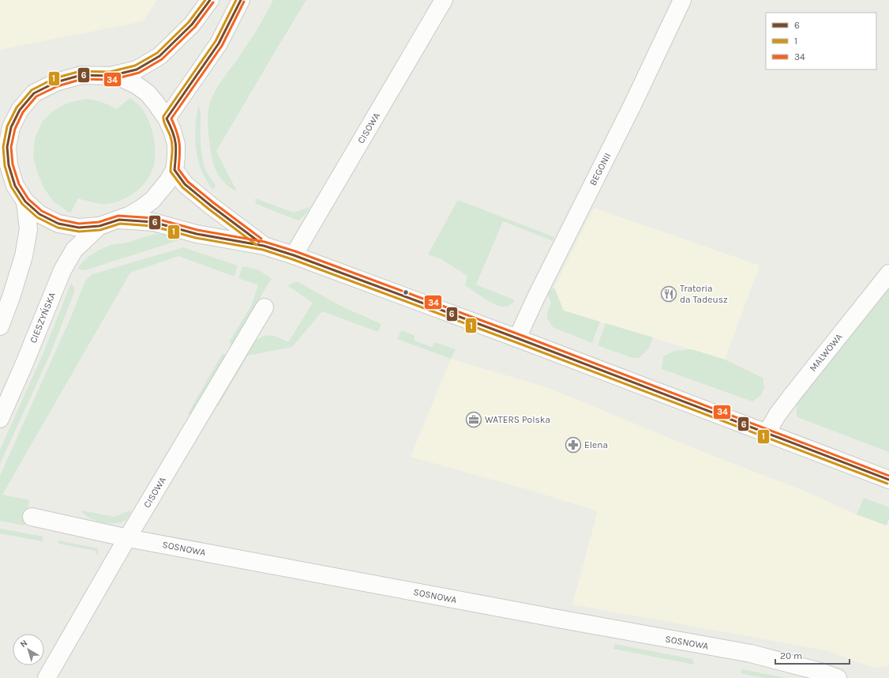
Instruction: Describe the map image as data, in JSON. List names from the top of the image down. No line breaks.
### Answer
{"streets":{"street":["CISOWA","BEGONII","CIESZYŃSKA","MALWOWA","SOSNOWA"]},"crossings":[["CISOWA","SOSNOWA"]],"places":{"restaurant":["Tratoria da Tadeusz"],"office":["WATERS Polska"],"pharmacy":["Elena"]},"lines":["transit line 6","transit line 1","transit line 34"],"legend":["6","1","34"],"scale_bar":"20 m","north":"top left"}
